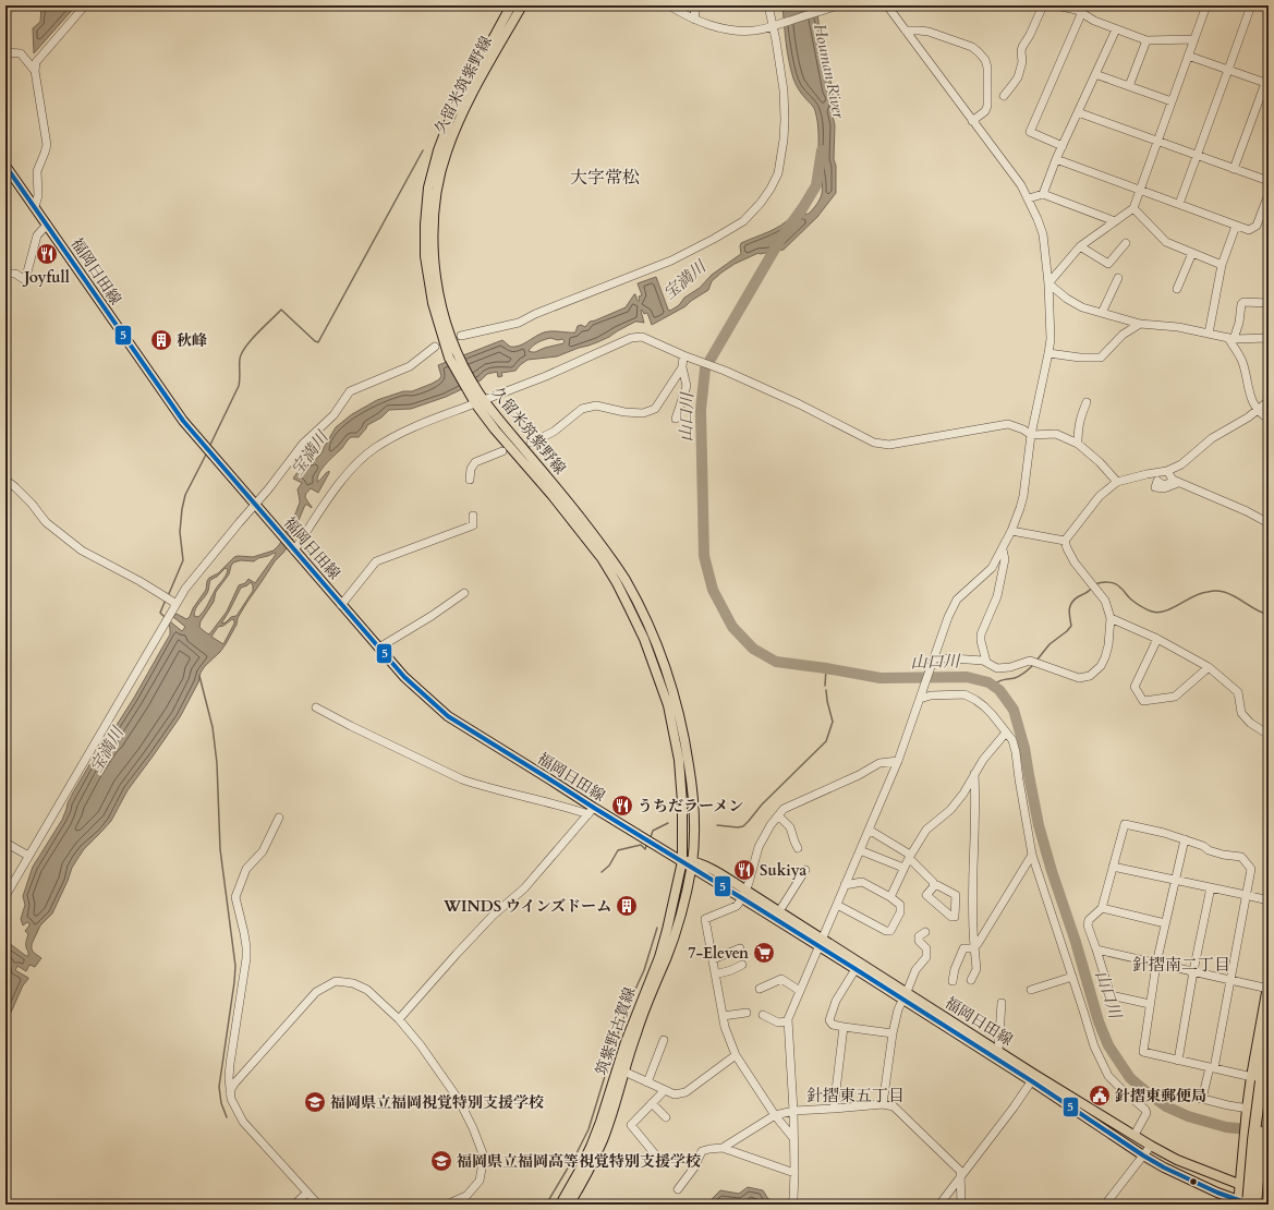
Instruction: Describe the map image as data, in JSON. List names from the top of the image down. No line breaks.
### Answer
{"streets":{"main road":["久留米筑紫野線","福岡日田線","筑紫野古賀線"]},"crossings":[["久留米筑紫野線","福岡日田線"],["久留米筑紫野線","筑紫野古賀線"],["福岡日田線","筑紫野古賀線"]],"districts":["大字常松","針摺南二丁目","針摺東五丁目"],"water":["Houman River","宝満川","山口川"],"places":{"restaurant":["Joyfull","うちだラーメン","Sukiya"],"building":["秋峰","WINDS ウインズドーム"],"supermarket":["7-Eleven"],"public building":["針摺東郵便局"],"school or university":["福岡県立福岡視覚特別支援学校","福岡県立福岡高等視覚特別支援学校"]},"lines":["transit line 5"]}
